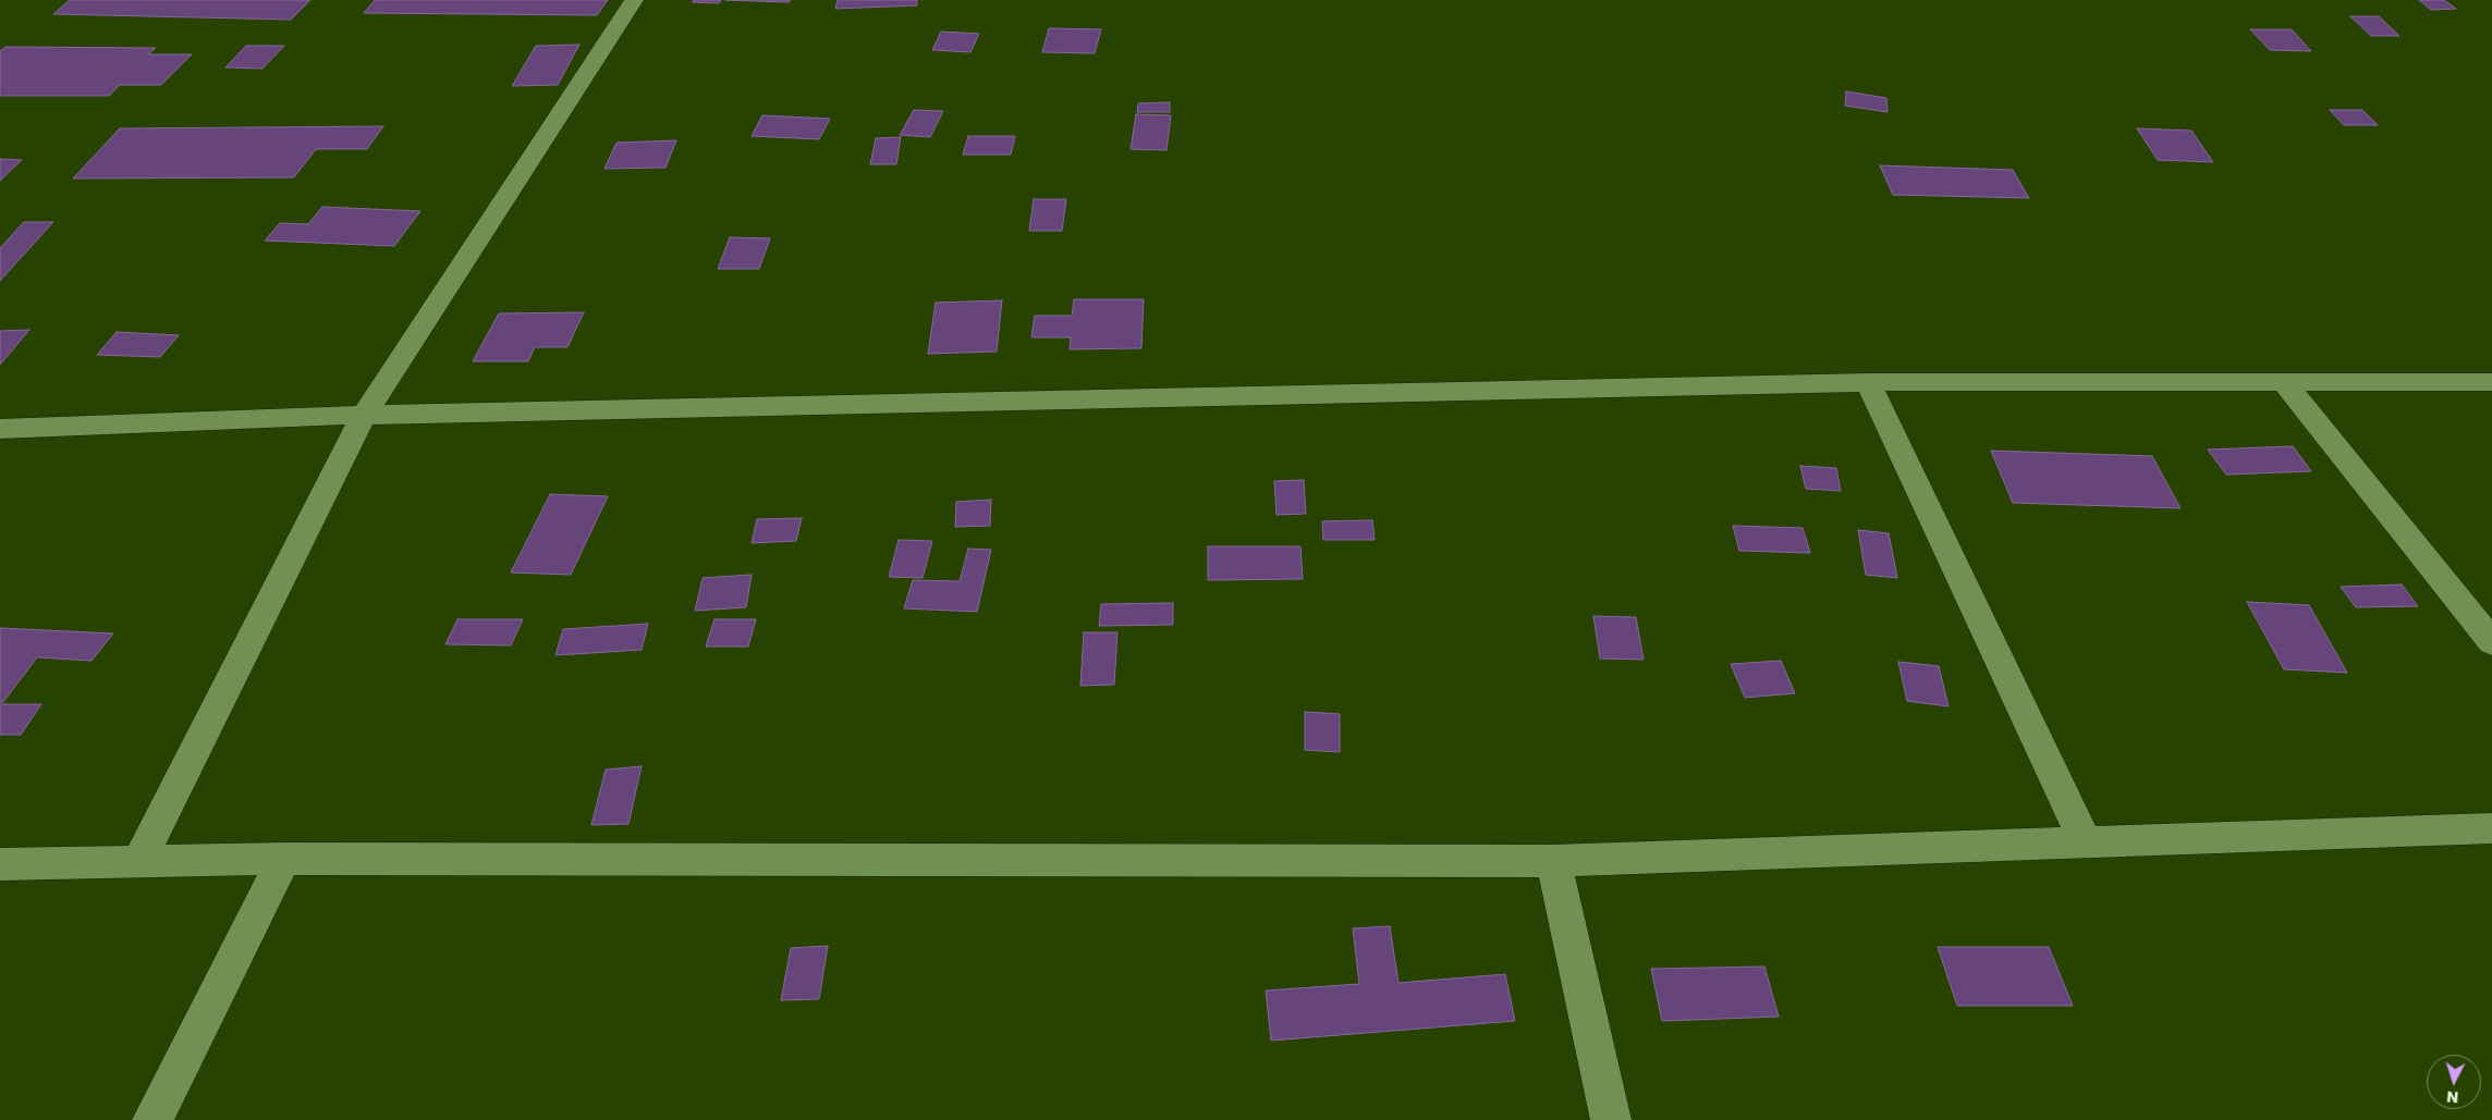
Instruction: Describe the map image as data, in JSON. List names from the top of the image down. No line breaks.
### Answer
{"north":"bottom"}
